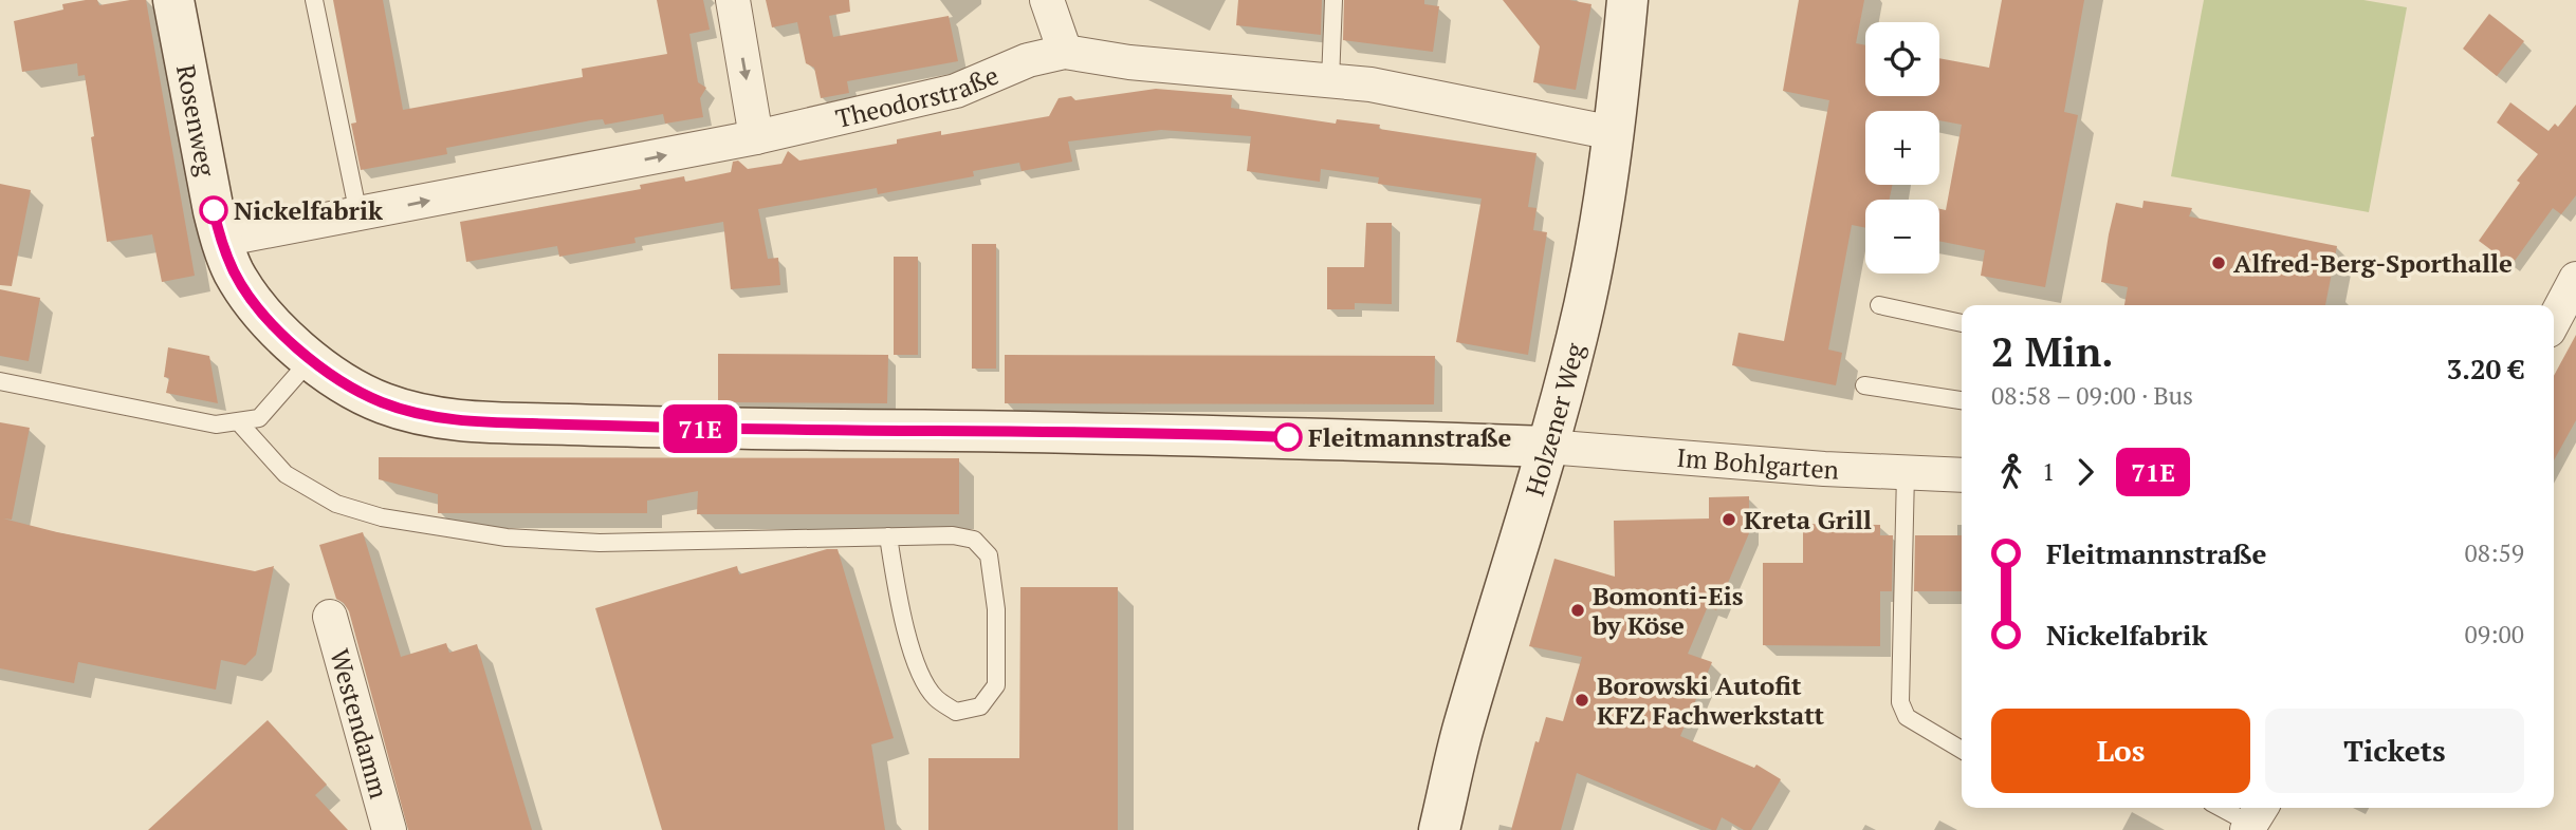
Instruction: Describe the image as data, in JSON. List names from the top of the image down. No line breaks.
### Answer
{"streets":{"street":["Theodorstraße","Rosenweg","Holzener Weg","Im Bohlgarten","Westendamm"]},"crossings":[["Theodorstraße","Rosenweg"],["Theodorstraße","Holzener Weg"],["Rosenweg","Holzener Weg"],["Rosenweg","Im Bohlgarten"],["Holzener Weg","Im Bohlgarten"]],"places":["Nickelfabrik","Alfred-Berg-Sporthalle","Fleitmannstraße","Kreta Grill","Bomonti-Eis by Köse","Borowski Autofit KFZ Fachwerkstatt"],"lines":["bus line 71E"],"page":{"on_map":"71E","map_buttons":["+","−"],"heading":["2 Min.","08:58 – 09:00 · Bus","3.20 €"],"legs":["1","71E"],"list":[{"name":"Fleitmannstraße","value":"08:59"},{"name":"Nickelfabrik","value":"09:00"}],"buttons":["Los","Tickets"]}}
